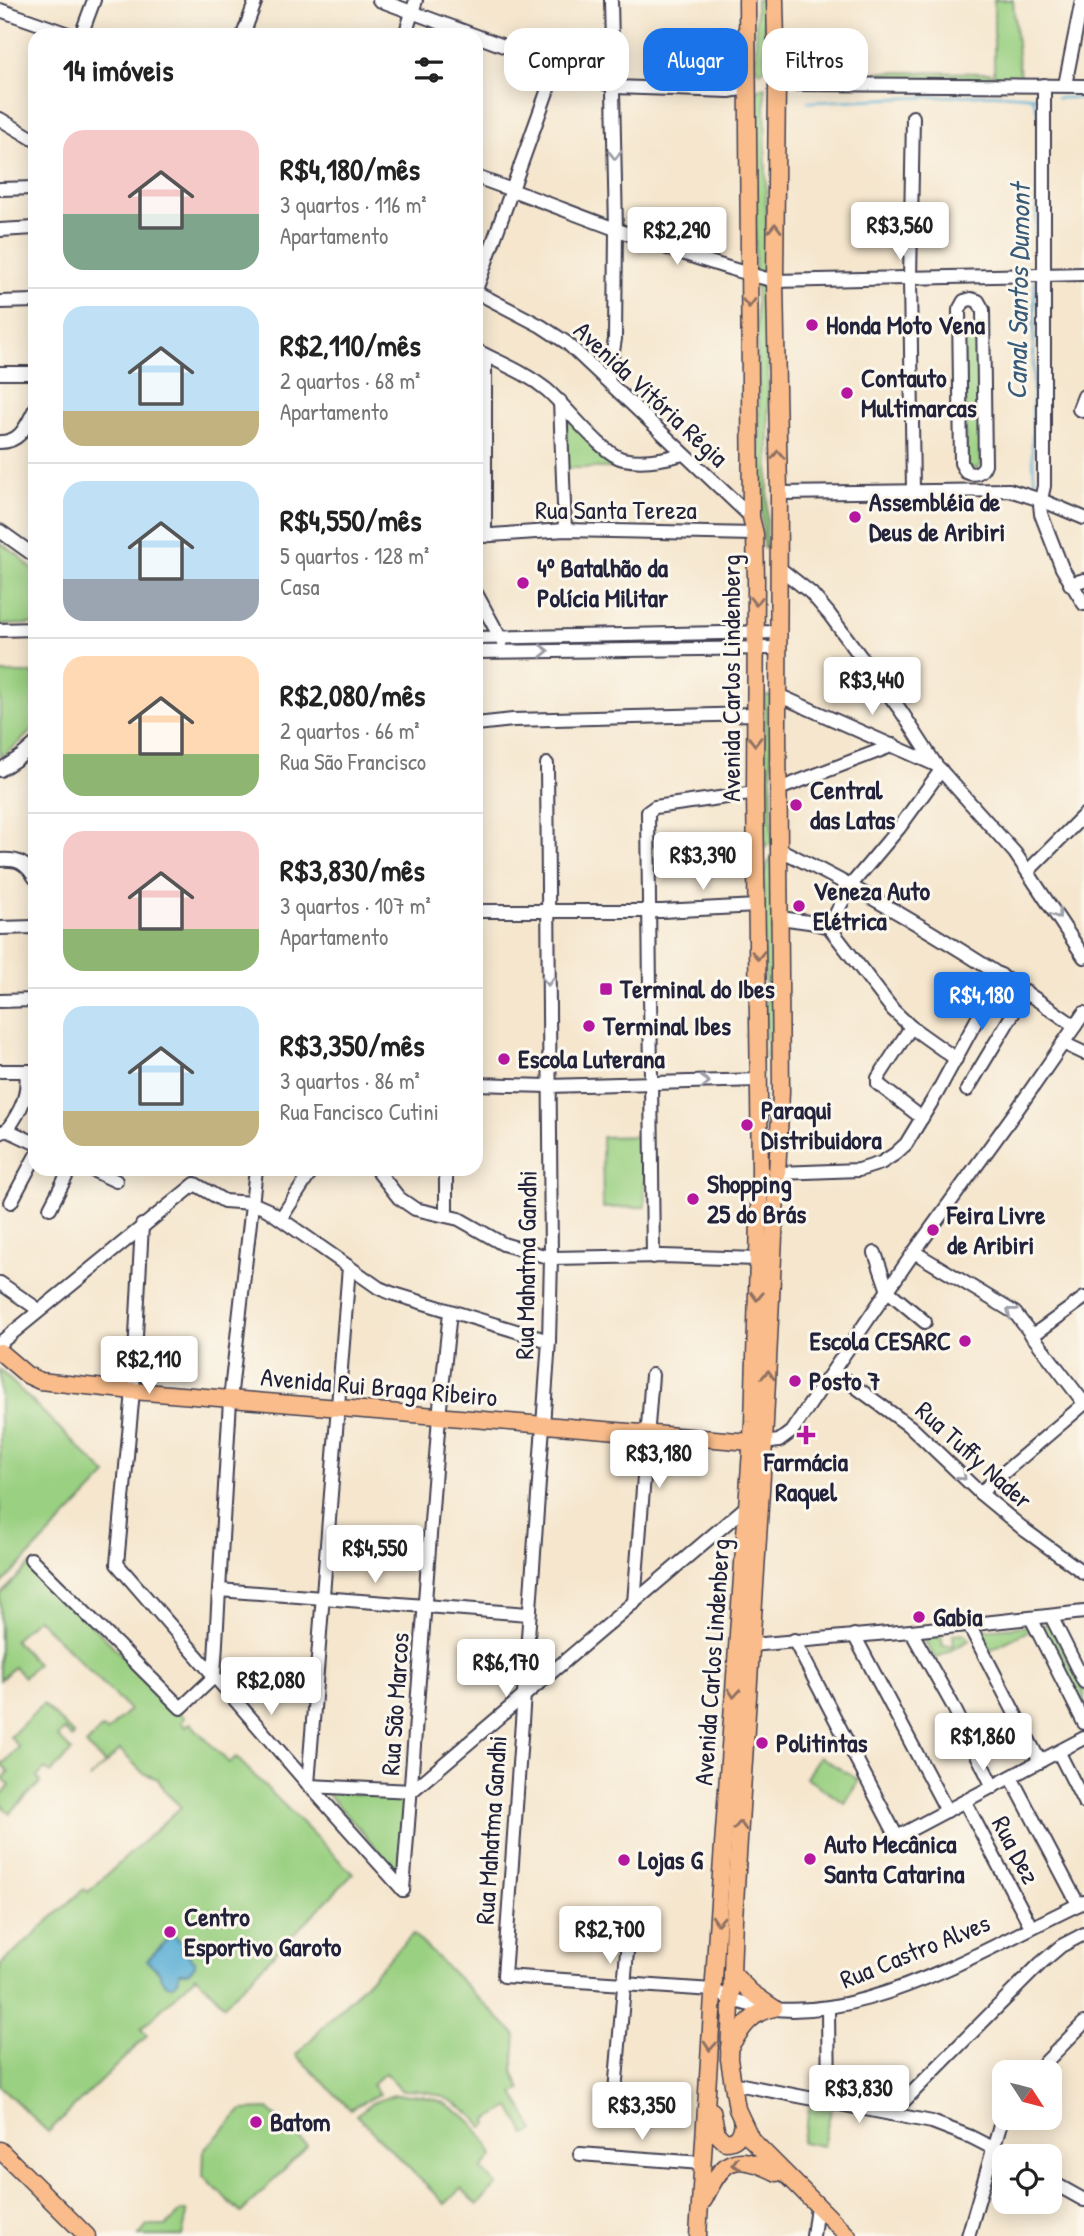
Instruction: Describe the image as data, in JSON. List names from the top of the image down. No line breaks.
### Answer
{"streets":{"main road":["Avenida Carlos Lindenberg","Avenida Rui Braga Ribeiro"],"street":["Avenida Vitória Régia","Rua Santa Tereza","Rua Mahatma Gandhi","Rua Tuffy Nader","Rua São Marcos","Rua Dez","Rua Castro Alves"]},"crossings":[["Avenida Vitória Régia","Avenida Carlos Lindenberg"],["Rua Santa Tereza","Avenida Carlos Lindenberg"],["Avenida Carlos Lindenberg","Avenida Rui Braga Ribeiro"],["Avenida Carlos Lindenberg","Rua Castro Alves"],["Rua Mahatma Gandhi","Avenida Rui Braga Ribeiro"],["Avenida Rui Braga Ribeiro","Rua São Marcos"],["Rua Dez","Rua Castro Alves"]],"one_way":["Rua Tuffy Nader"],"water":["Canal Santos Dumont"],"places":{"other":["Honda Moto Vena","Contauto Multimarcas","Assembléia de Deus de Aribiri","4º Batalhão da Polícia Militar","Central das Latas","Veneza Auto Elétrica","Terminal Ibes","Escola Luterana","Paraqui Distribuidora","Shopping 25 do Brás","Feira Livre de Aribiri","Escola CESARC","Posto 7","Gabia","Politintas","Auto Mecânica Santa Catarina","Lojas G","Centro Esportivo Garoto","Batom"],"transit":["Terminal do Ibes"],"health":["Farmácia Raquel"]},"north":"bottom right","page":{"chip":["Comprar","Alugar","Filtros"],"heading":"14 imóveis","list":[{"name":"R$4,180/mês","note":"3 quartos · 116 m² · Apartamento"},{"name":"R$2,110/mês","note":"2 quartos · 68 m² · Apartamento"},{"name":"R$4,550/mês","note":"5 quartos · 128 m² · Casa"},{"name":"R$2,080/mês","note":"2 quartos · 66 m² · Rua São Francisco"},{"name":"R$3,830/mês","note":"3 quartos · 107 m² · Apartamento"},{"name":"R$3,350/mês","note":"3 quartos · 86 m² · Rua Fancisco Cutini"}],"price":["R$3,560","R$2,290","R$3,440","R$3,390","R$4,180","R$2,110","R$3,180","R$4,550","R$6,170","R$2,080","R$1,860","R$2,700","R$3,830","R$3,350"]}}
